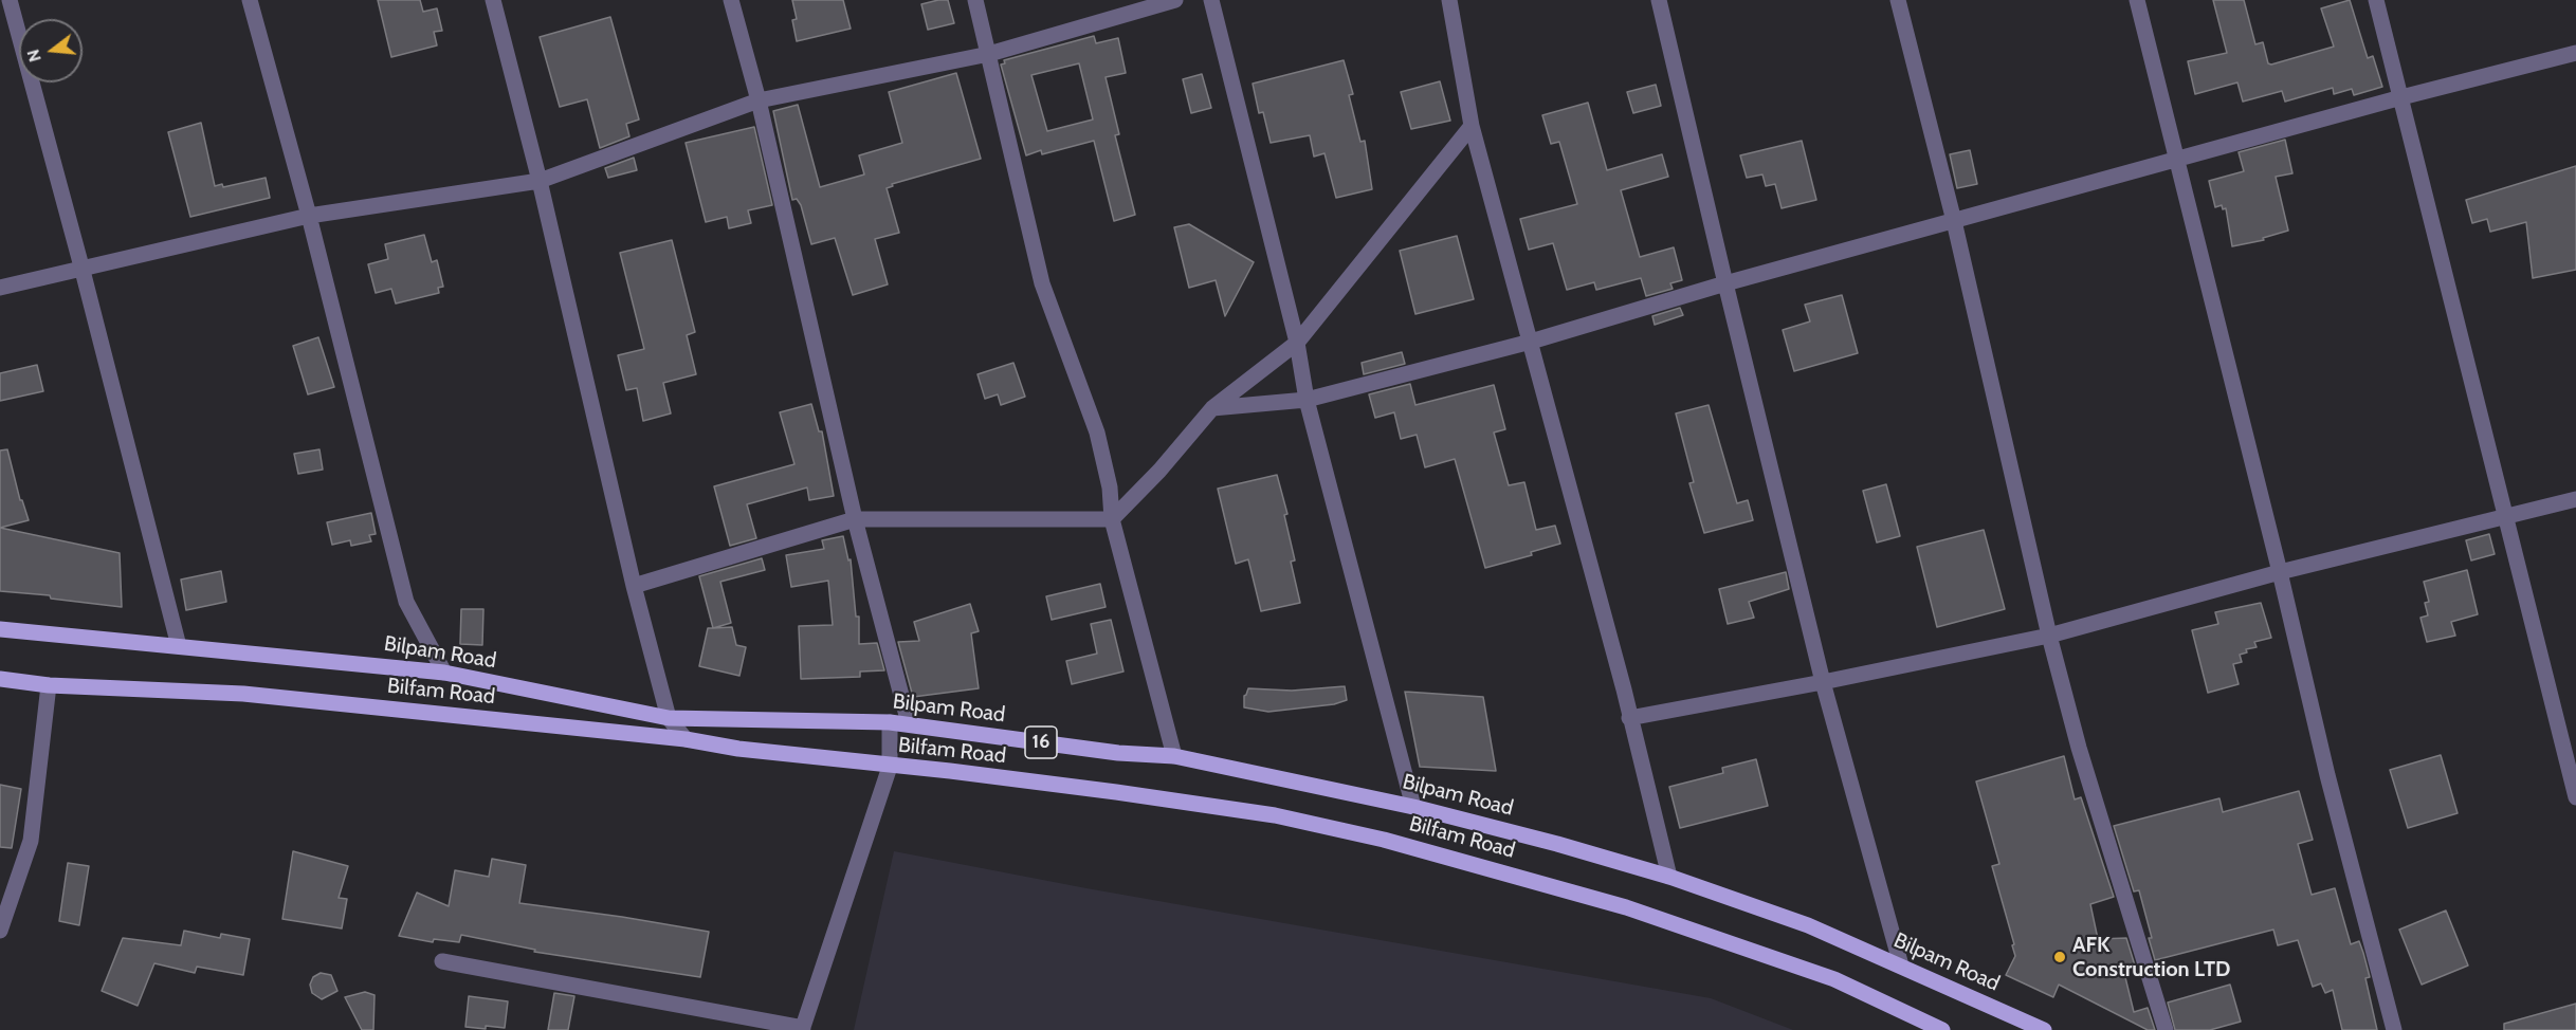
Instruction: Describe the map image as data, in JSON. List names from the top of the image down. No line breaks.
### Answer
{"streets":{"main road":["Bilpam Road","Bilfam Road","16"]},"places":["AFK Construction LTD"],"north":"left"}
